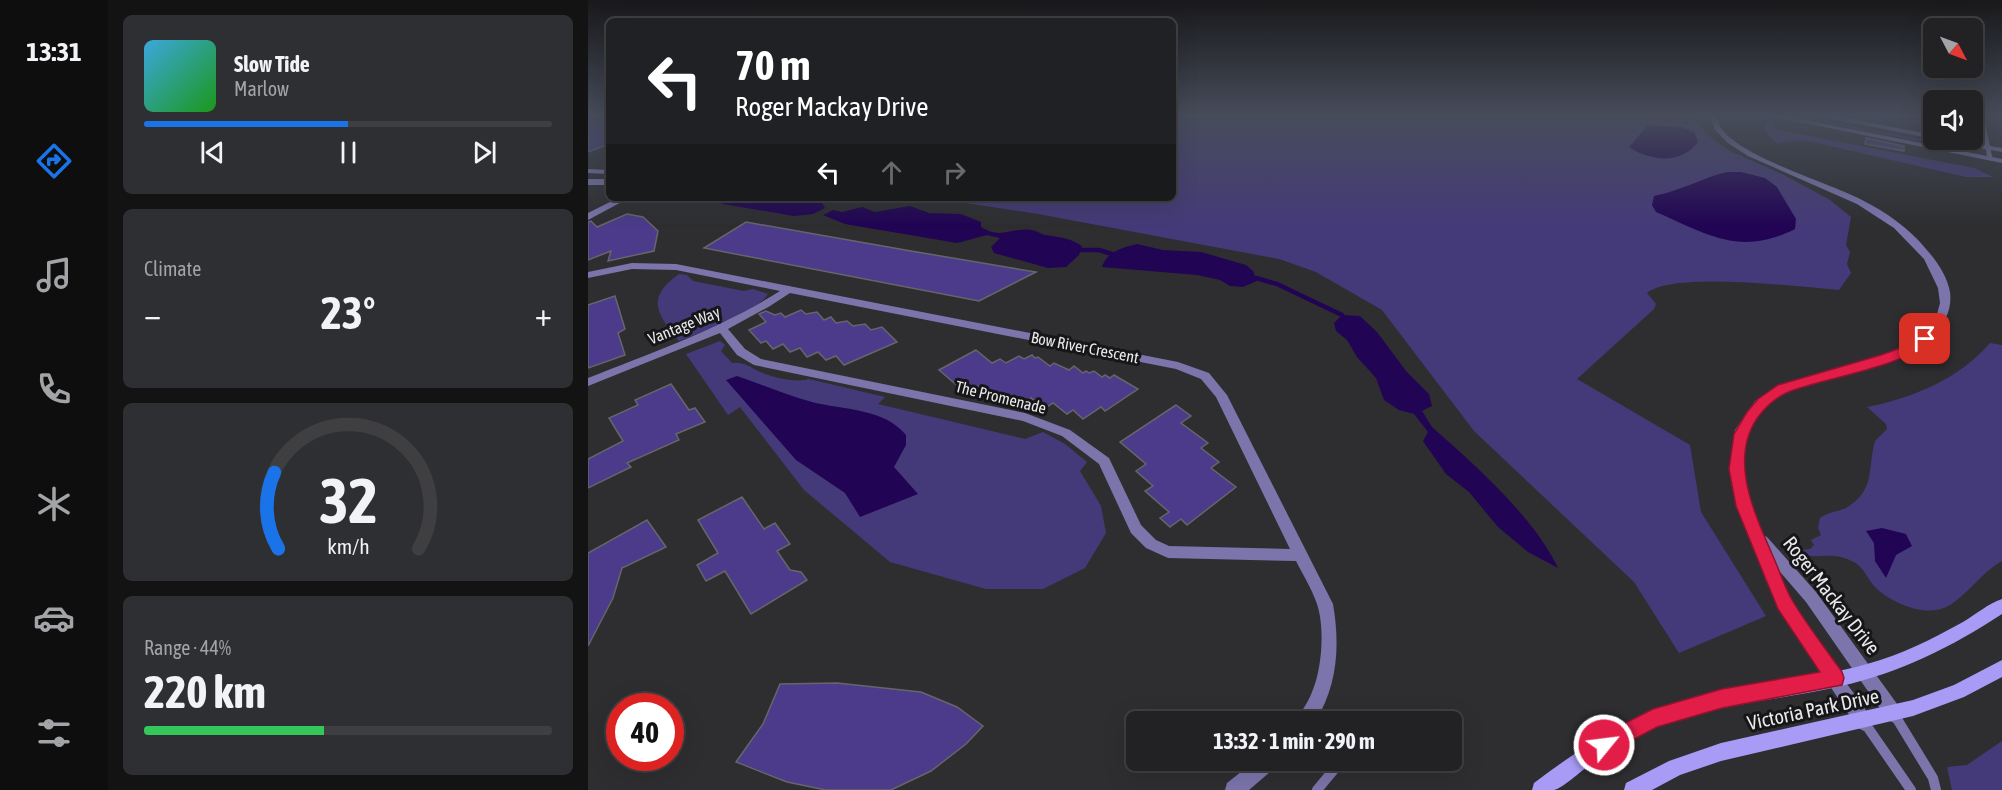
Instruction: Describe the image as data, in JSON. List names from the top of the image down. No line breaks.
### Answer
{"streets":{"street":["Vantage Way","Bow River Crescent","The Promenade","Roger Mackay Drive","Victoria Park Drive"]},"crossings":[["Vantage Way","Bow River Crescent"],["Vantage Way","The Promenade"],["Bow River Crescent","The Promenade"],["Roger Mackay Drive","Victoria Park Drive"]],"north":"bottom right","page":{"tabs":"13:31","turn":["70 m","Roger Mackay Drive"],"song":["Slow Tide","Marlow"],"tile":["Climate",["Range · 44%","220 km"]],"heat":["−","23°","+"],"limit":"40","trip":"13:32 · 1 min · 290 m","gauge":["32","km/h"]}}
